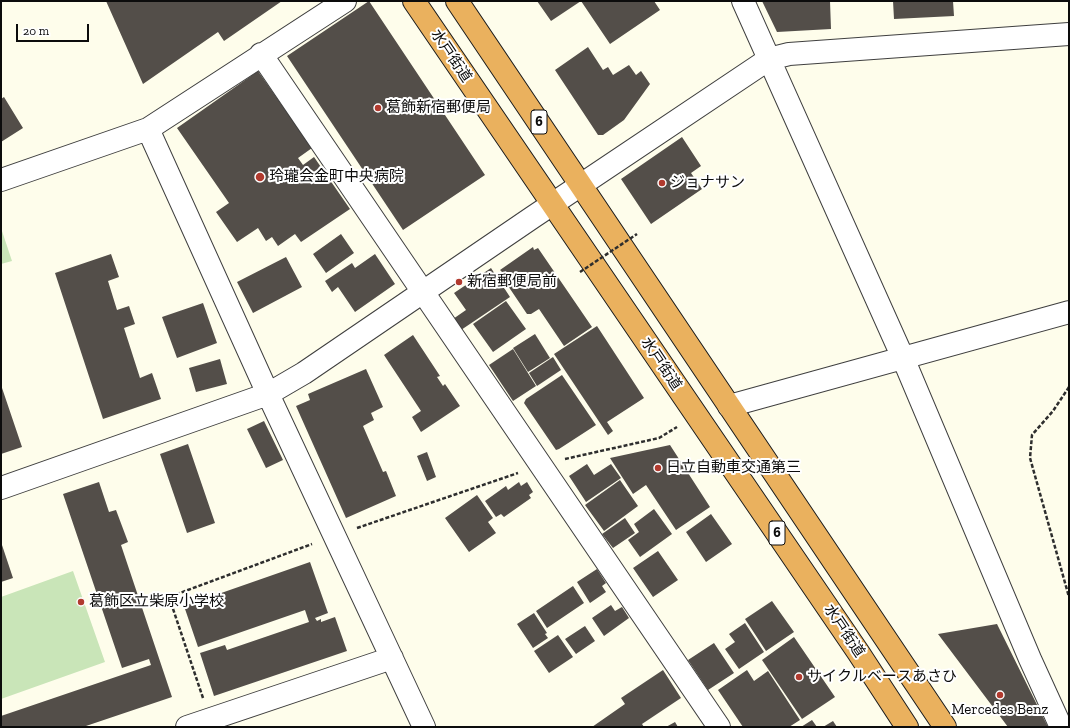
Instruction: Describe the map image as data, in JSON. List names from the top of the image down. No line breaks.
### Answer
{"streets":{"highway":["水戸街道","6"]},"places":["葛飾新宿郵便局","玲瓏会金町中央病院","ジョナサン","新宿郵便局前","日立自動車交通第三","葛飾区立柴原小学校","サイクルベースあさひ","Mercedes Benz"],"scale_bar":"20 m"}
